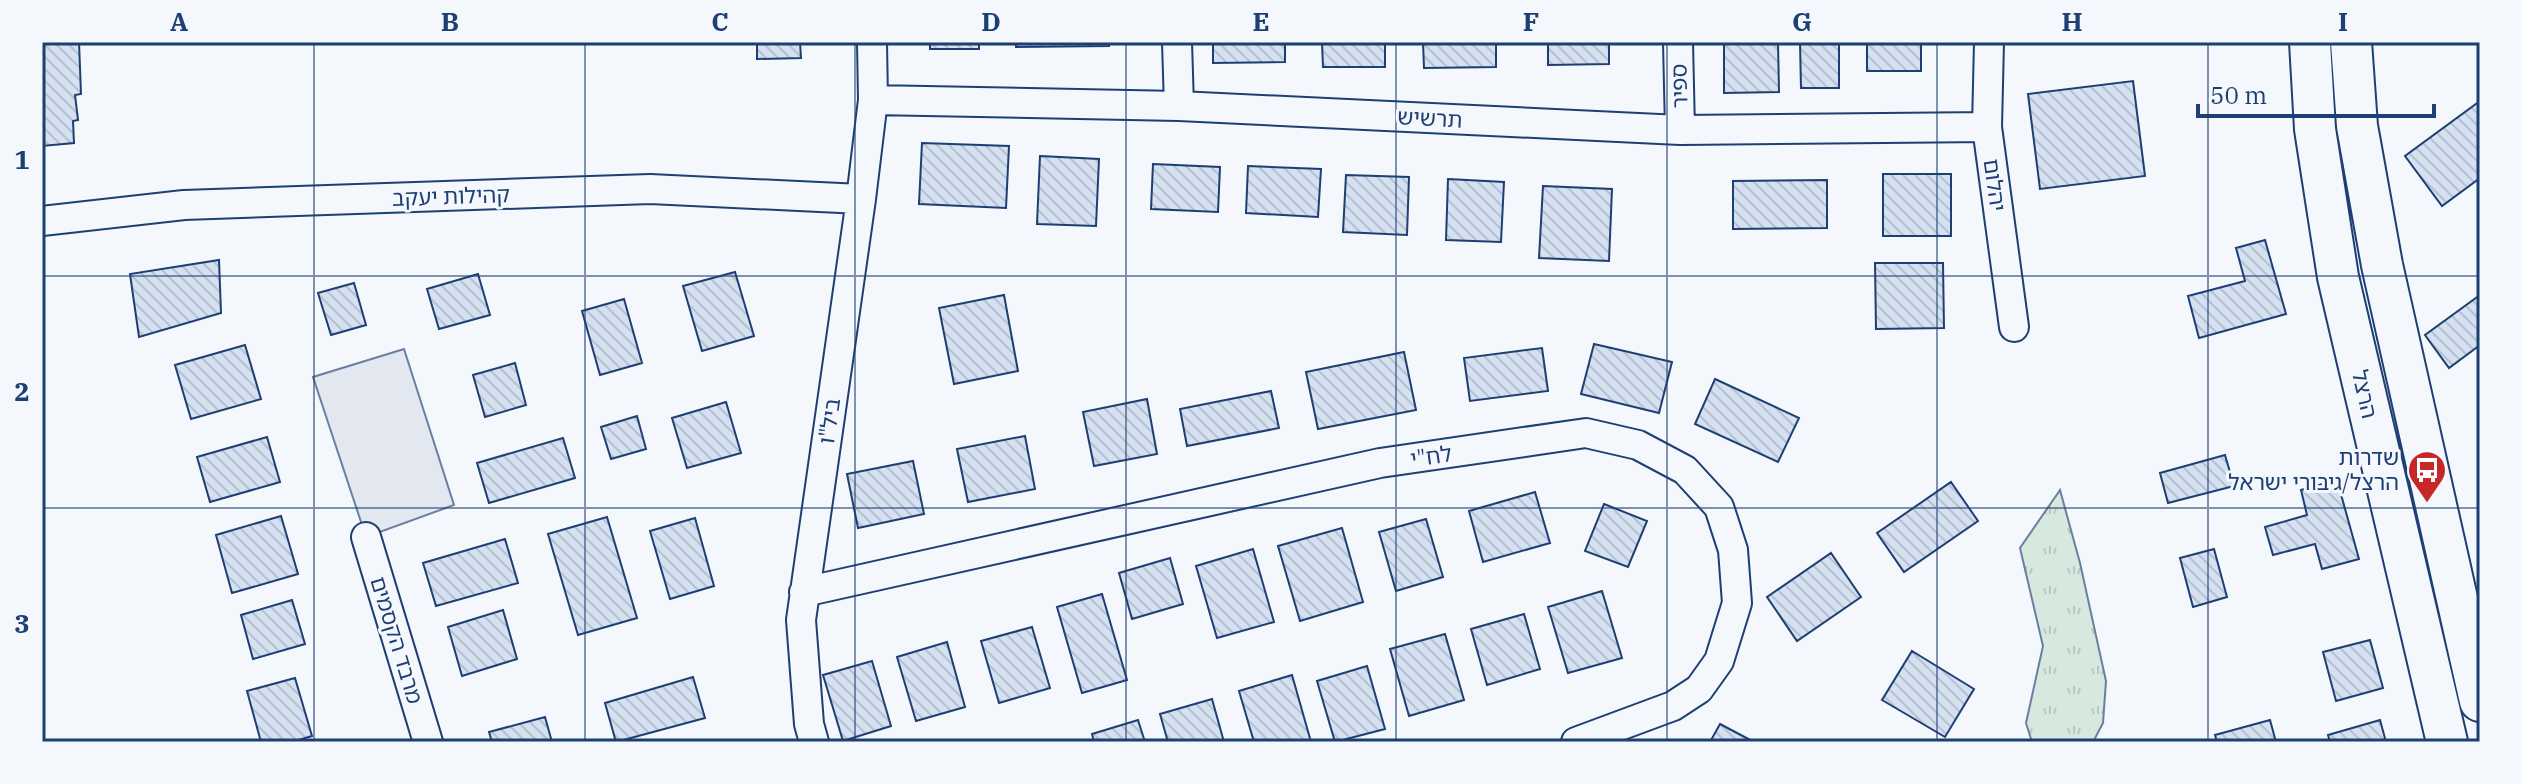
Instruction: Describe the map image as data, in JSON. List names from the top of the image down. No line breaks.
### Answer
{"streets":{"main road":["הרצל"],"street":["ספיר","תרשיש","יהלום","קהילות יעקב","ביל\"ו","לח\"י","מרבד הקסמים"]},"crossings":[["ספיר","תרשיש"],["תרשיש","יהלום"],["תרשיש","ביל\"ו"],["קהילות יעקב","ביל\"ו"],["ביל\"ו","לח\"י"]],"places":{"bus stop":["שדרות הרצל/גיבורי ישראל"]},"scale_bar":"50 m","grid":{"columns":["A","B","C","D","E","F","G","H","I"],"rows":["1","2","3"]}}
